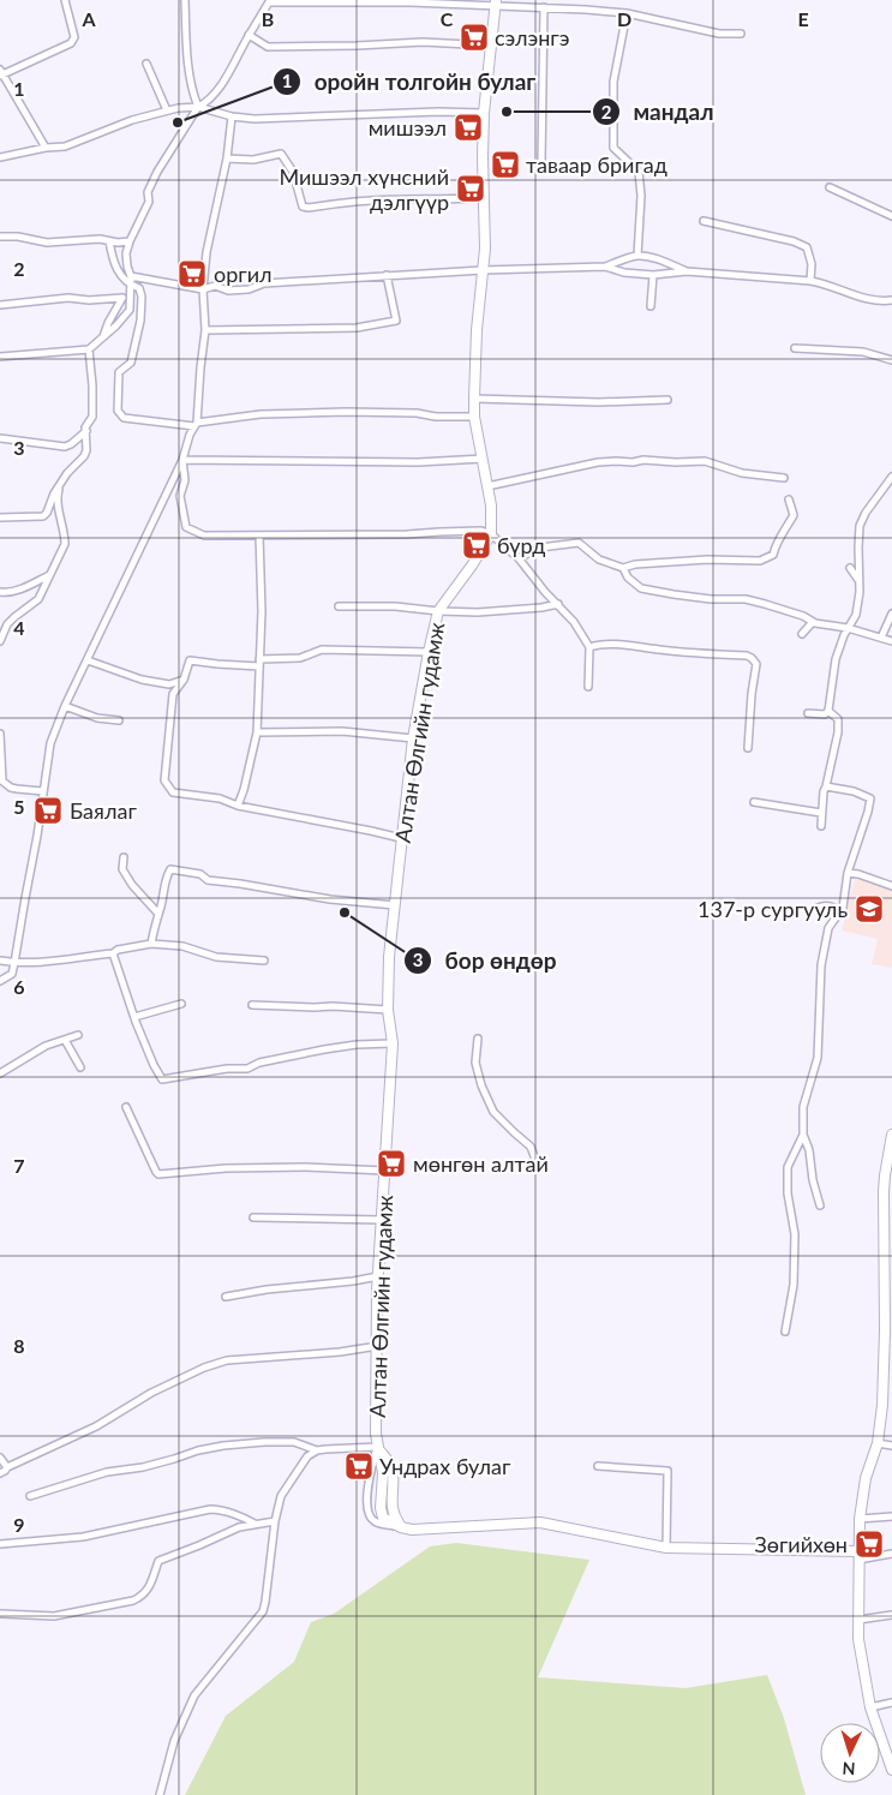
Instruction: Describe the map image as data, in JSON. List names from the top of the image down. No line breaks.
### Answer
{"streets":{"main road":["Алтан Өлгийн гудамж"]},"places":{"supermarket":["сэлэнгэ","мишээл","таваар бригад","Мишээл хүнсний дэлгүүр","оргил","бүрд","Баялаг","мөнгөн алтай","Ундрах булаг","Зөгийхөн"],"other":["мандал","оройн толгойн булаг","бор өндөр"],"school or university":["137-р сургууль"]},"north":"bottom","grid":{"columns":["A","B","C","D","E"],"rows":["1","2","3","4","5","6","7","8","9"]}}
